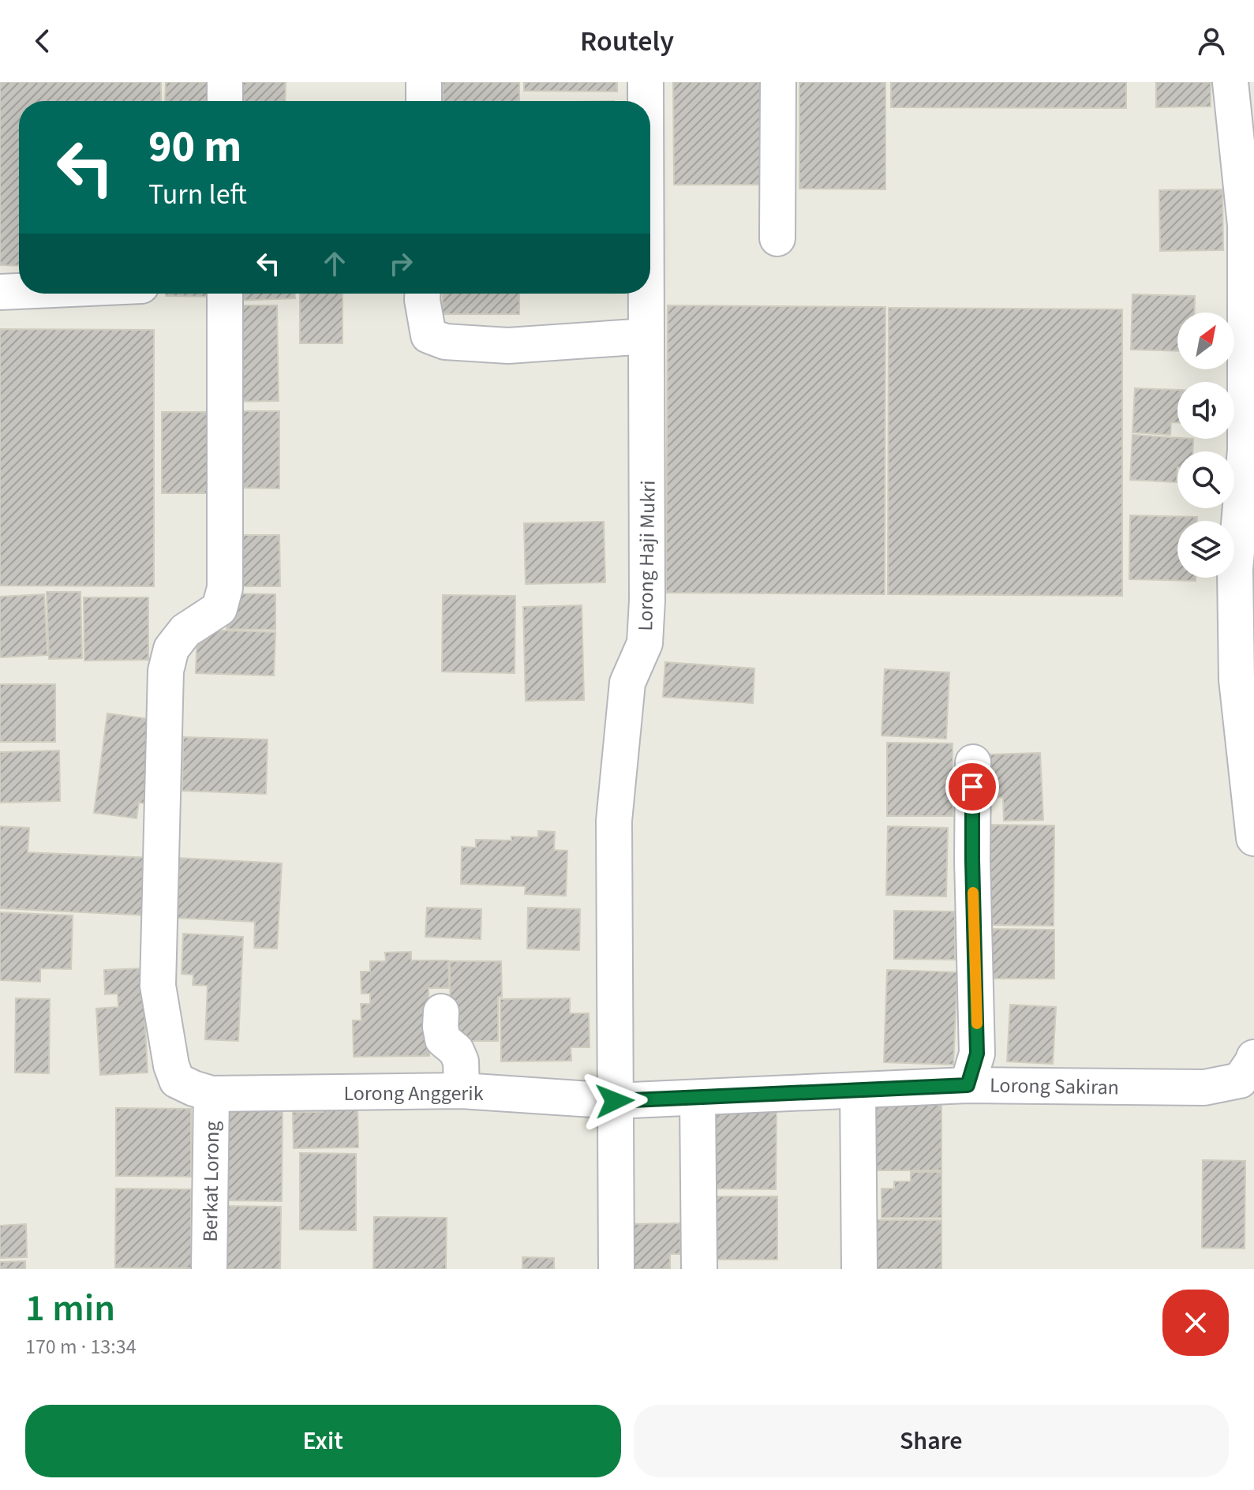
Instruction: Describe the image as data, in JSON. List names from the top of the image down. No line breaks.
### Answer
{"streets":{"street":["Lorong Haji Mukri","Lorong Sakiran","Lorong Anggerik","Berkat Lorong"]},"crossings":[["Lorong Haji Mukri","Lorong Sakiran"],["Lorong Haji Mukri","Lorong Anggerik"],["Lorong Sakiran","Lorong Anggerik"],["Lorong Anggerik","Berkat Lorong"]],"north":"top right","page":{"header":"Routely","turn":["90 m","Turn left"],"heading":["1 min","170 m · 13:34"],"buttons":["Exit","Share"]}}
